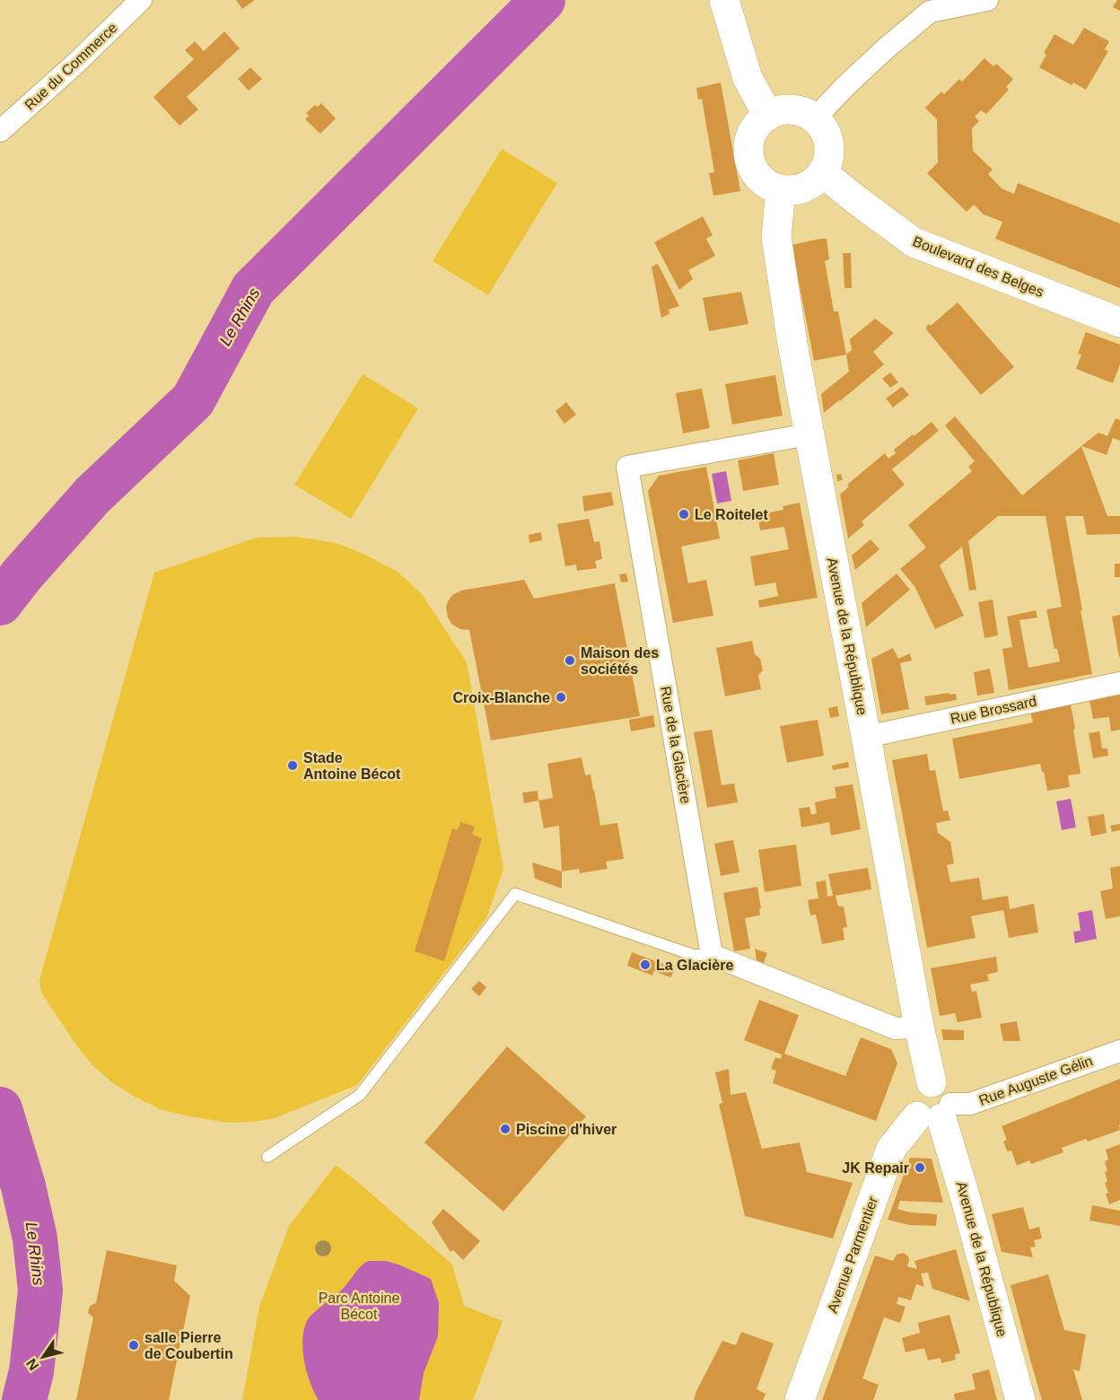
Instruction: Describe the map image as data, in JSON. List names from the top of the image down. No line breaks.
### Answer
{"streets":{"main road":["Boulevard des Belges","Avenue de la République","Avenue Parmentier"],"street":["Rue du Commerce","Rue Brossard","Rue de la Glacière","Rue Auguste Gélin"]},"crossings":[["Boulevard des Belges","Avenue de la République"],["Avenue de la République","Rue Brossard"],["Avenue de la République","Rue de la Glacière"],["Avenue de la République","Rue Auguste Gélin"],["Avenue de la République","Avenue Parmentier"],["Rue Auguste Gélin","Avenue Parmentier"]],"water":["Le Rhins"],"parks":["Parc Antoine Bécot"],"places":["Le Roitelet","Maison des sociétés","Croix-Blanche","Stade Antoine Bécot","La Glacière","Piscine d'hiver","JK Repair","salle Pierre de Coubertin"],"north":"bottom left"}
